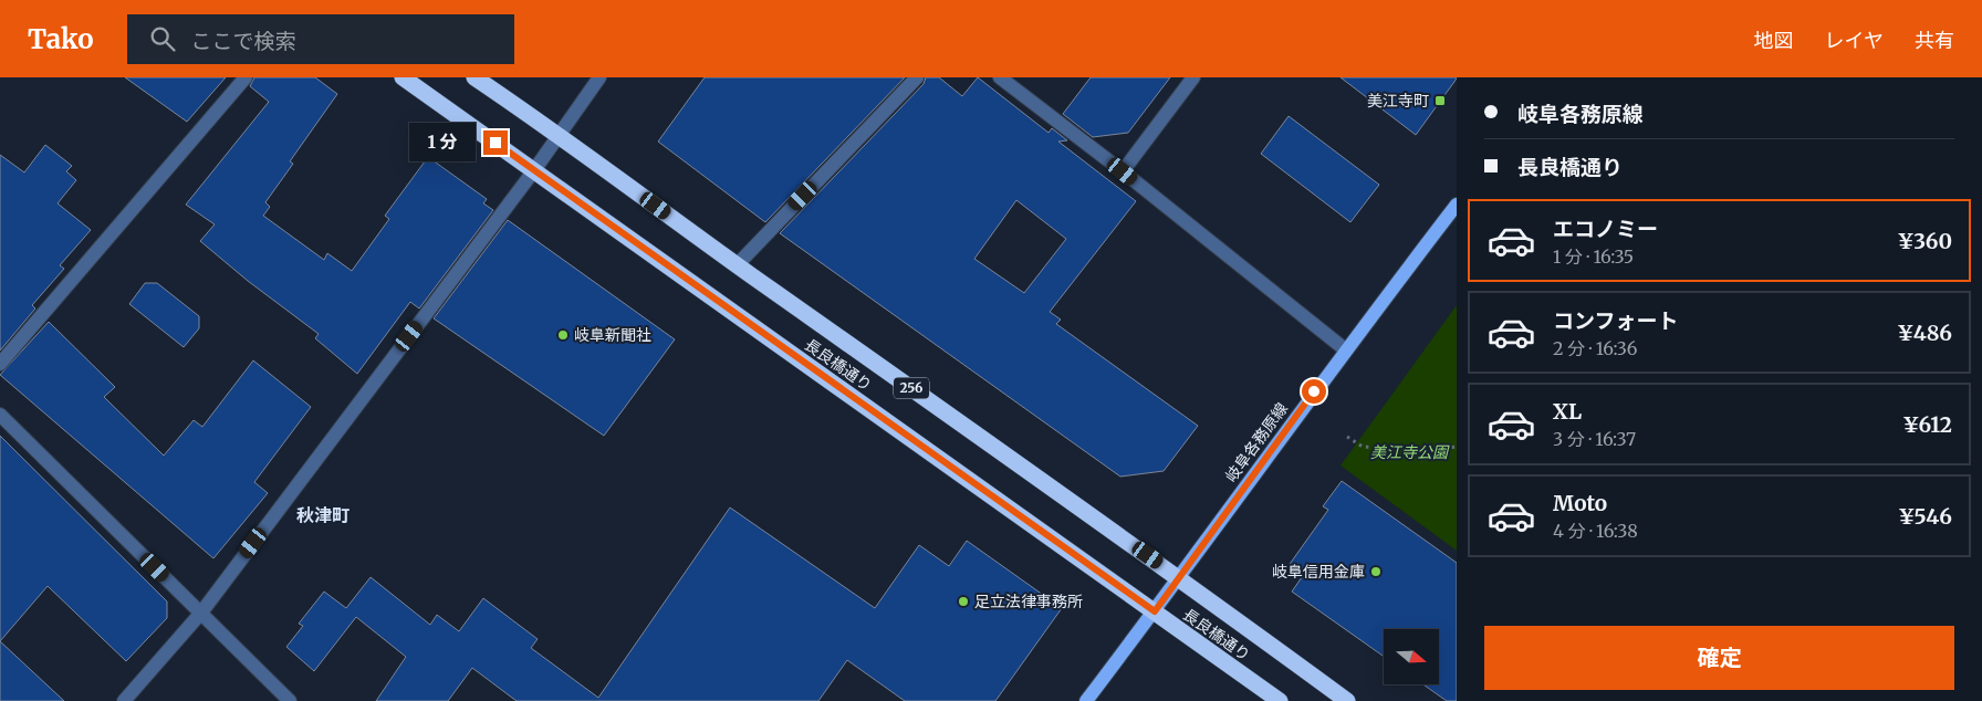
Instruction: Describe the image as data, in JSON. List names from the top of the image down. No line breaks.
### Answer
{"streets":{"highway":["長良橋通り","256"],"main road":["岐阜各務原線"]},"crossings":[["長良橋通り","岐阜各務原線"]],"districts":["秋津町"],"parks":["美江寺公園"],"places":{"transit":["美江寺町"],"other":["岐阜新聞社","岐阜信用金庫","足立法律事務所"]},"north":"right","page":{"header":"Tako","search":"ここで検索","nav":["地図","レイヤ","共有"],"banner":["岐阜各務原線","長良橋通り"],"bubble":"1 分","list":[{"name":"エコノミー","note":"1 分 · 16:35","value":"¥360"},{"name":"コンフォート","note":"2 分 · 16:36","value":"¥486"},{"name":"XL","note":"3 分 · 16:37","value":"¥612"},{"name":"Moto","note":"4 分 · 16:38","value":"¥546"}],"buttons":"確定"}}
